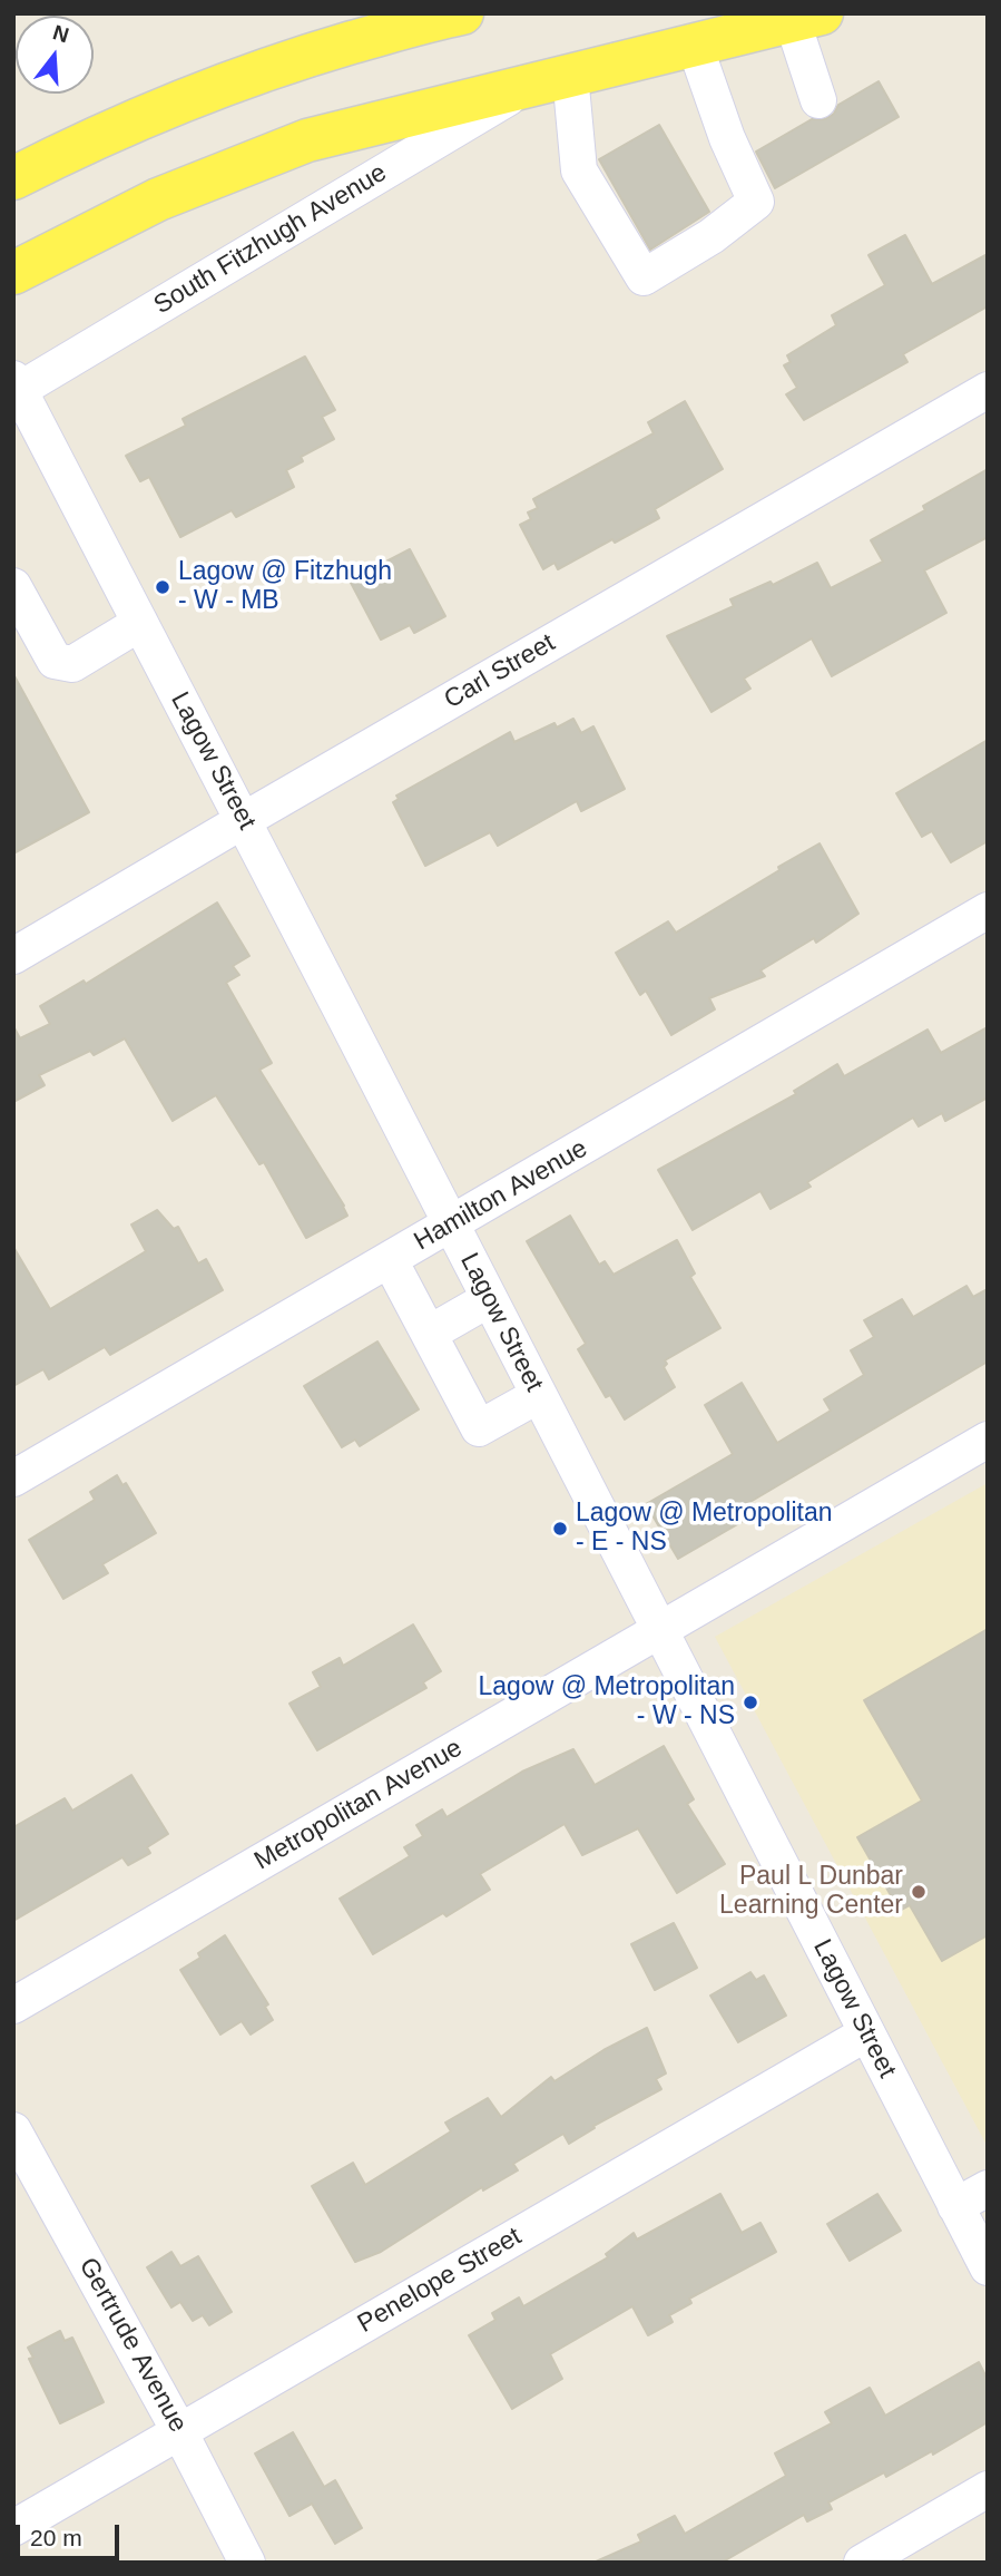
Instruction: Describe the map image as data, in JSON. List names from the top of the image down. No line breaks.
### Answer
{"streets":{"main road":["South Fitzhugh Avenue"],"street":["Carl Street","Lagow Street","Hamilton Avenue","Metropolitan Avenue","Penelope Street","Gertrude Avenue"]},"crossings":[["South Fitzhugh Avenue","Lagow Street"],["Carl Street","Lagow Street"],["Lagow Street","Hamilton Avenue"],["Lagow Street","Metropolitan Avenue"],["Lagow Street","Penelope Street"],["Penelope Street","Gertrude Avenue"]],"places":["Lagow @ Fitzhugh - W - MB","Lagow @ Metropolitan - E - NS","Lagow @ Metropolitan - W - NS","Paul L Dunbar Learning Center"],"scale_bar":"20 m","north":"top"}
